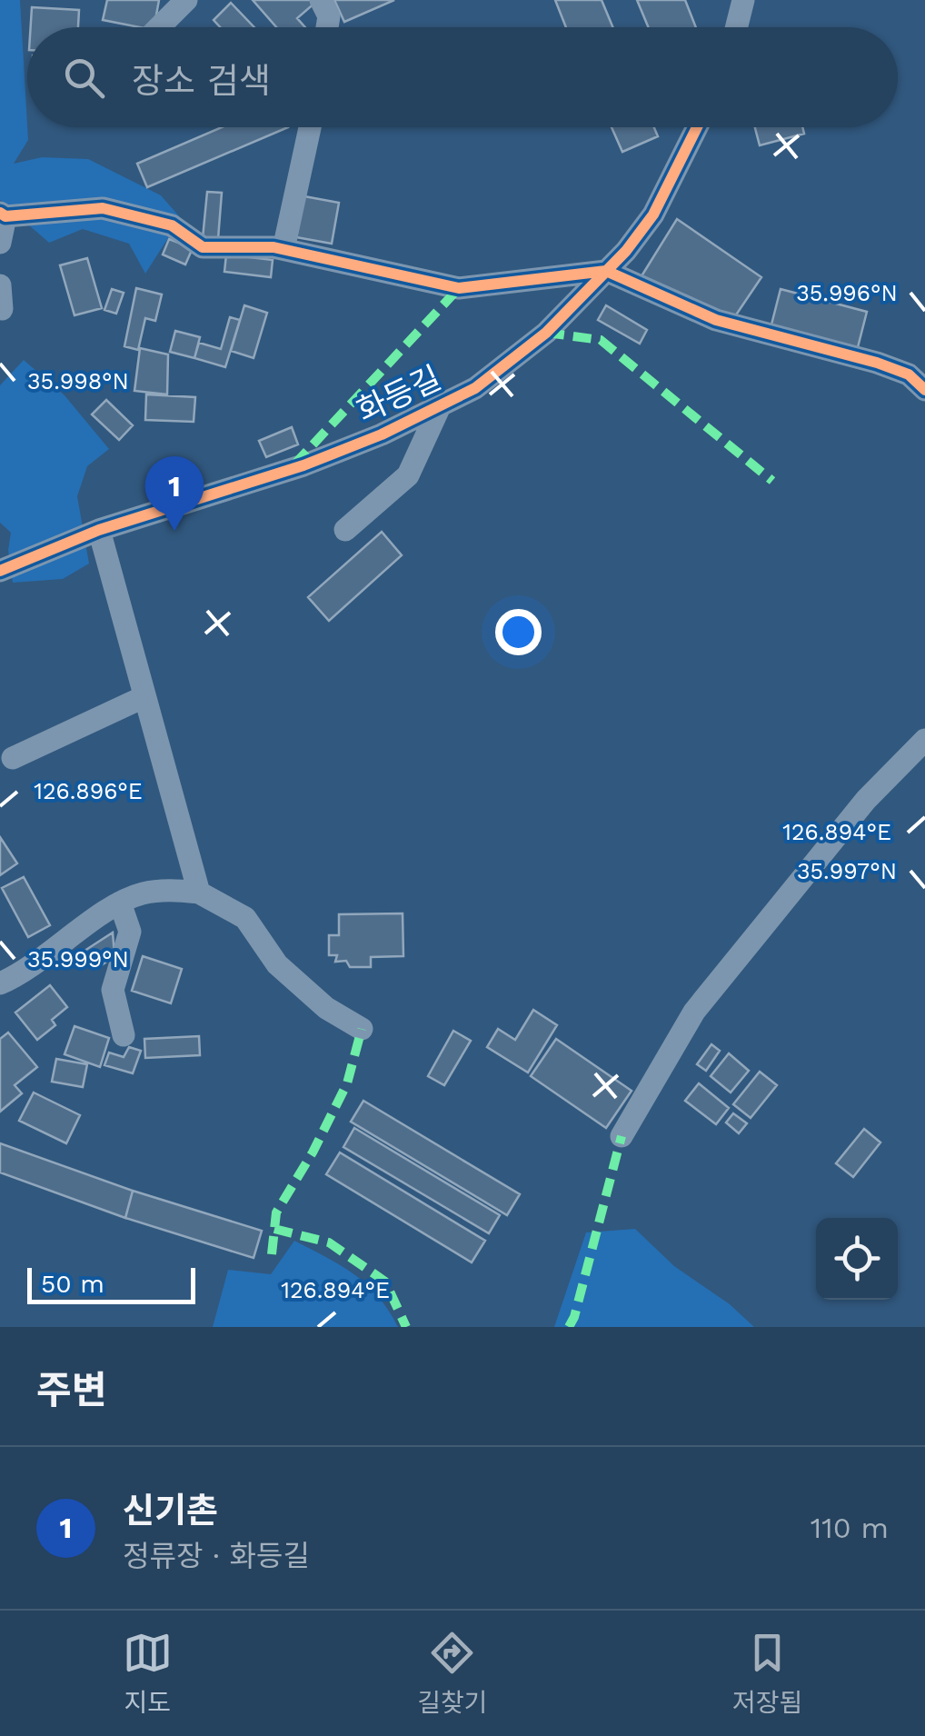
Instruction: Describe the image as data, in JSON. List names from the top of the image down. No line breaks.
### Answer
{"streets":{"street":["화등길"]},"scale_bar":"50 m","page":{"search":"장소 검색","pins":"1","scale":"50 m","heading":"주변","list":[{"mark":"1","name":"신기촌","note":"정류장 · 화등길","value":"110 m"}],"nav":["지도","길찾기","저장됨"]},"coordinates":["35.996°N","35.998°N","126.896°E","126.894°E","35.997°N","35.999°N"]}
